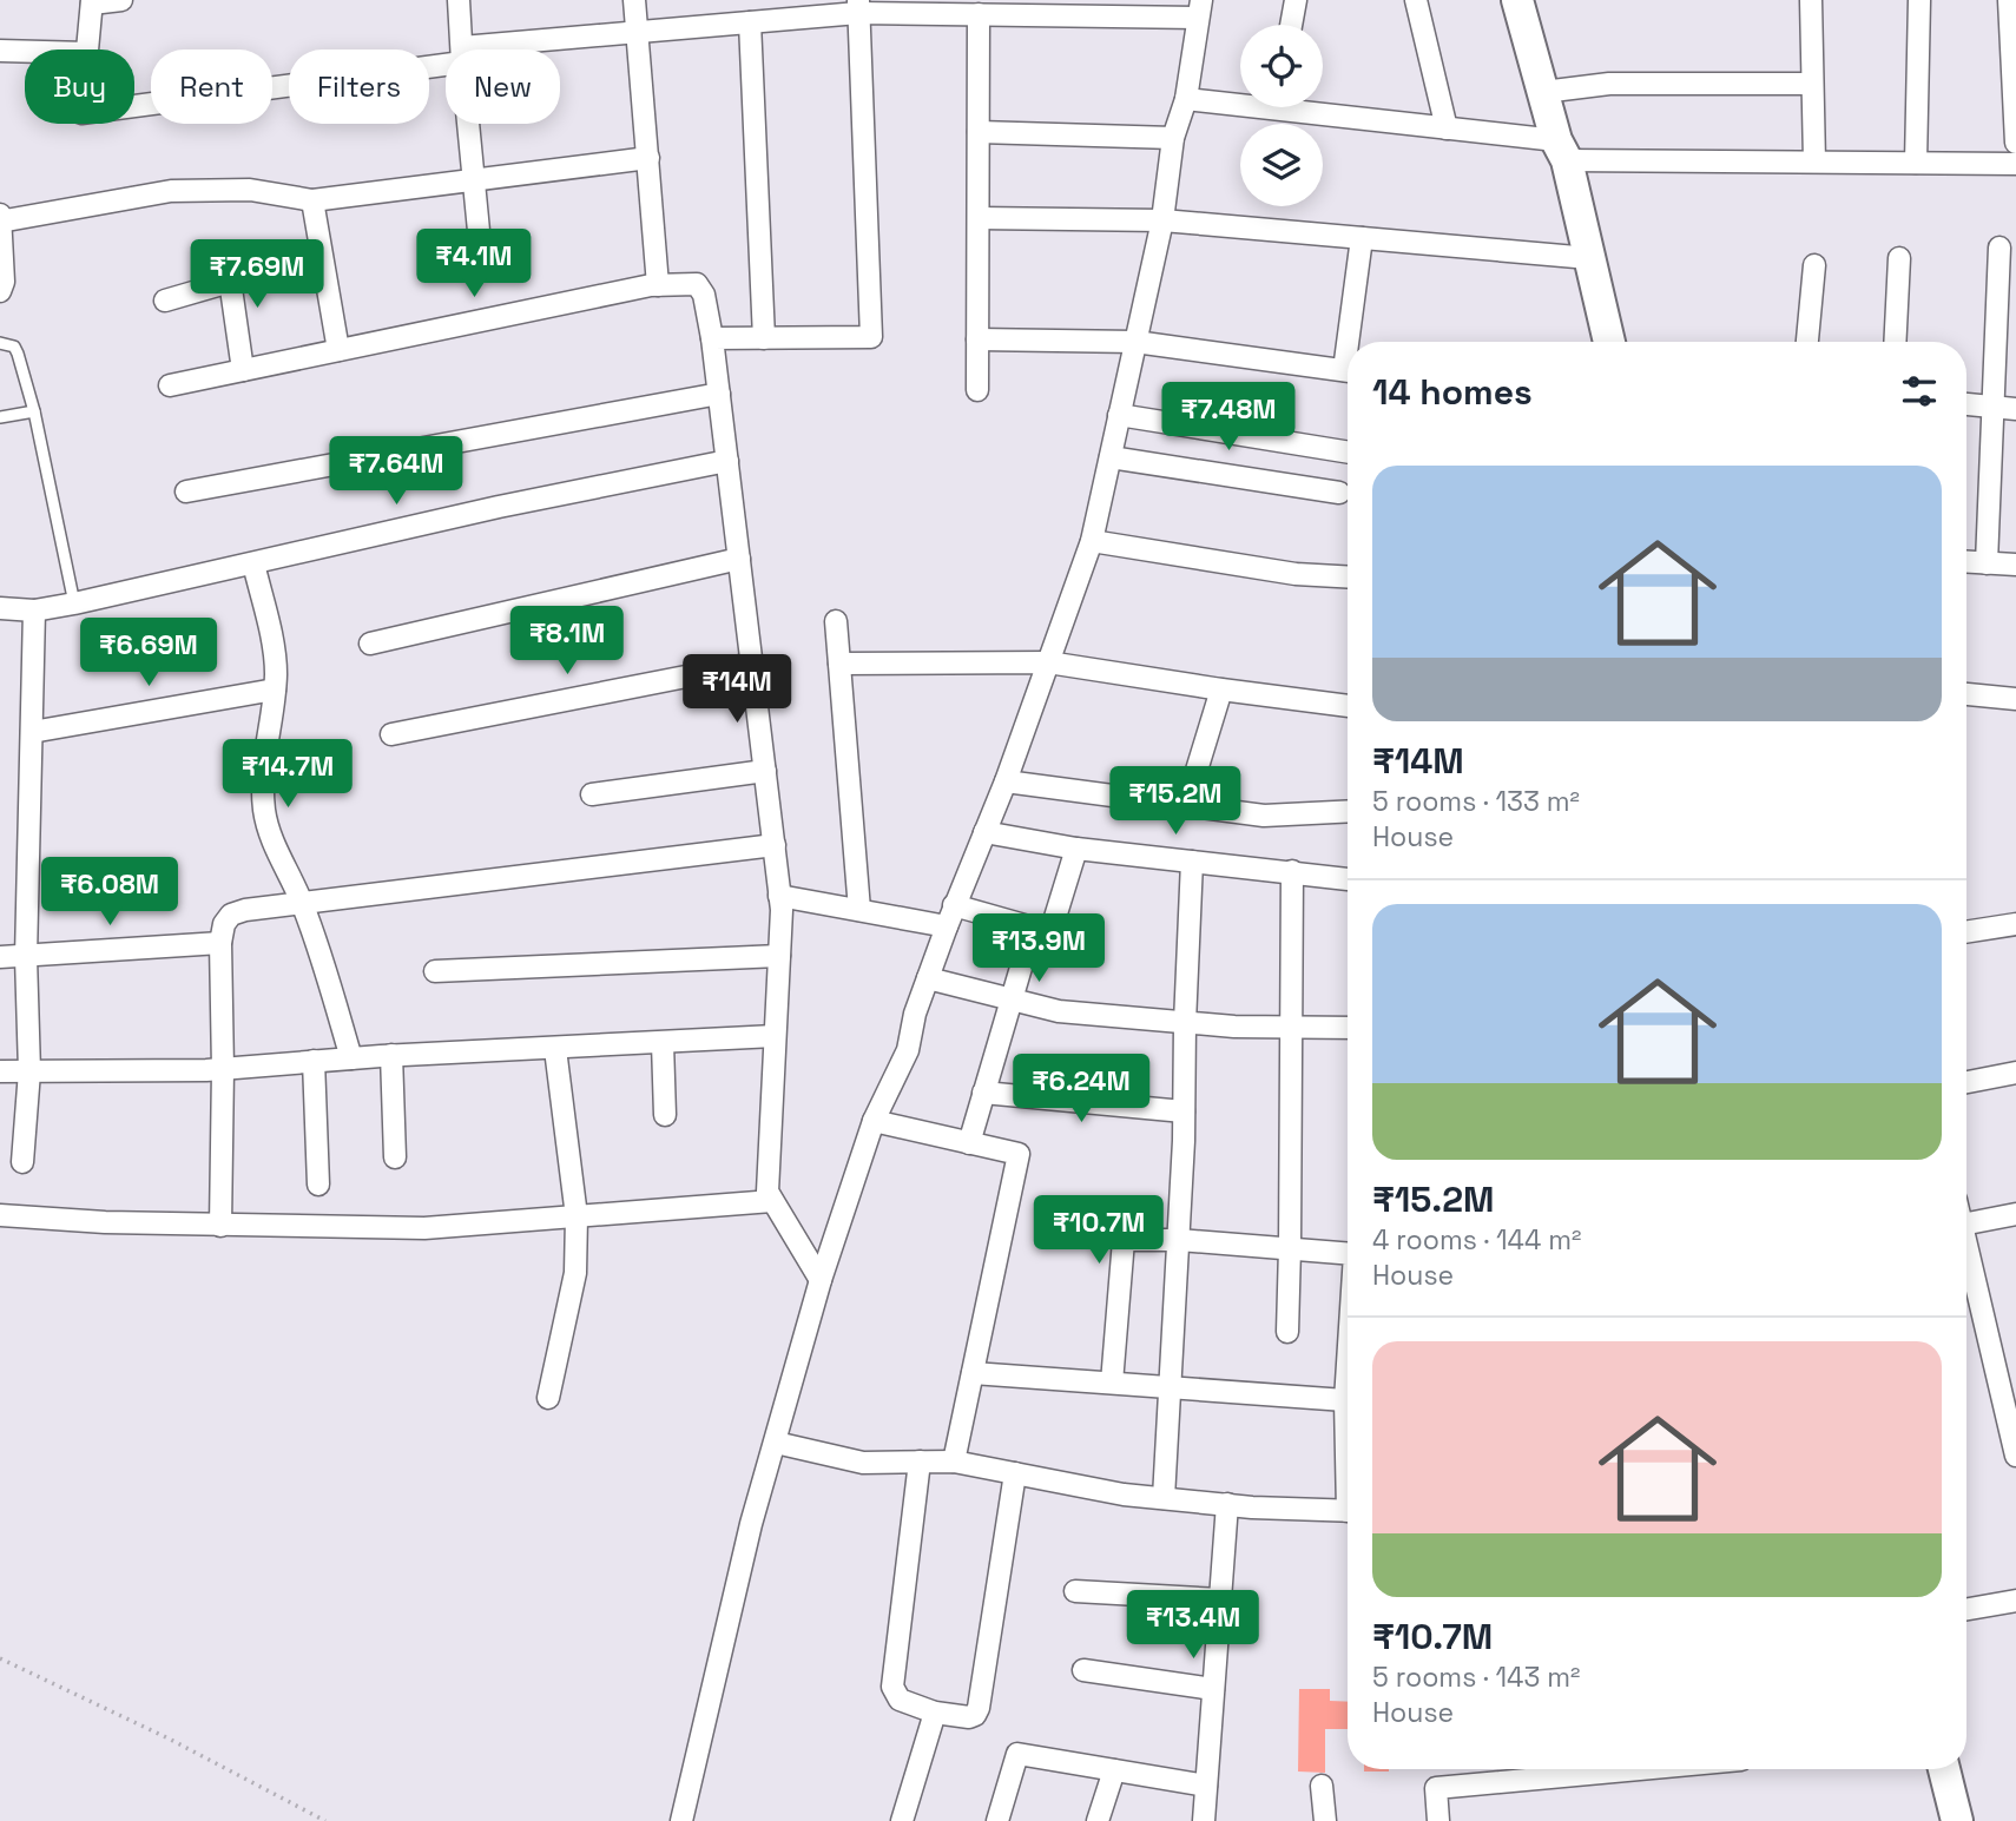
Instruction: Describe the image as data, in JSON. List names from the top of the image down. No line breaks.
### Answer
{"page":{"chip":["Buy","Rent","Filters","New"],"price":["₹4.1M","₹7.69M","₹7.48M","₹7.64M","₹8.1M","₹6.69M","₹14M","₹14.7M","₹15.2M","₹6.08M","₹13.9M","₹6.24M","₹10.7M","₹13.4M"],"heading":"14 homes","list":[{"name":"₹14M","note":"5 rooms · 133 m² · House"},{"name":"₹15.2M","note":"4 rooms · 144 m² · House"},{"name":"₹10.7M","note":"5 rooms · 143 m² · House"}]}}
